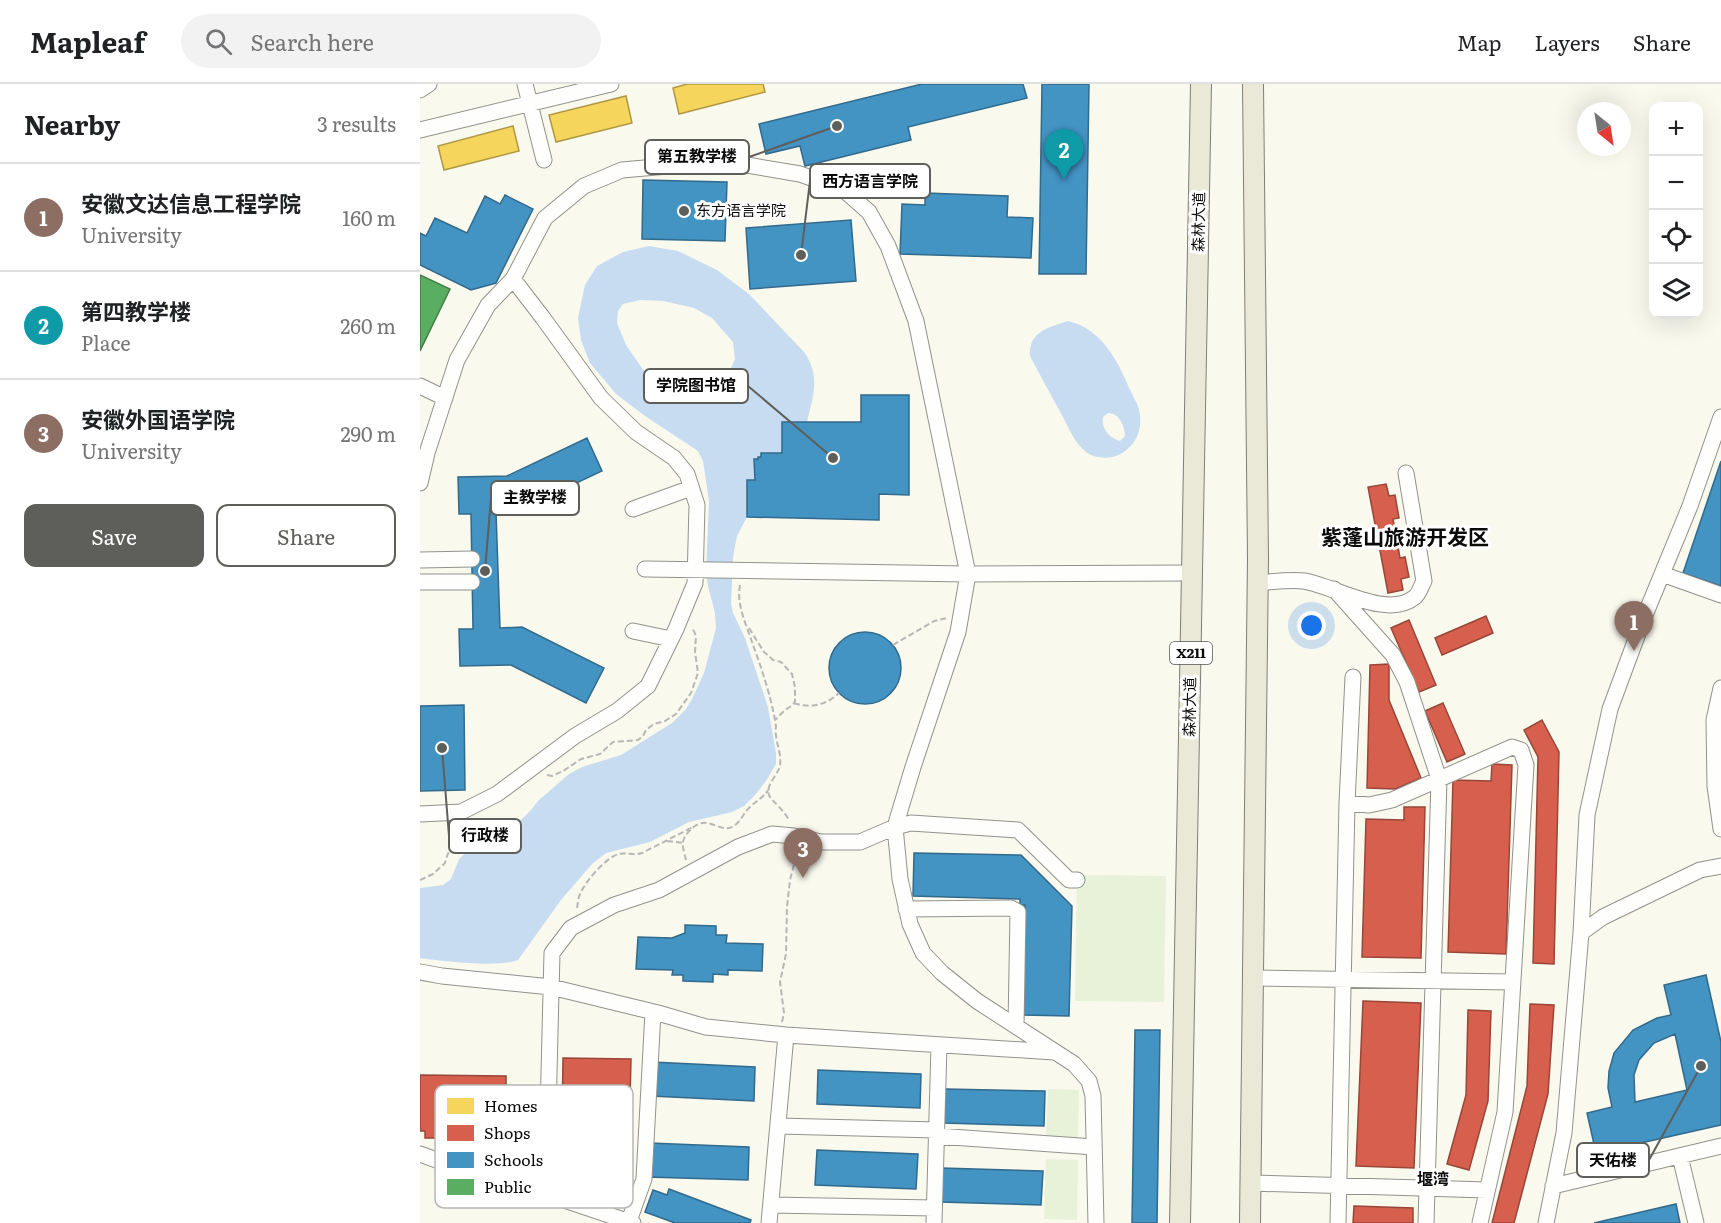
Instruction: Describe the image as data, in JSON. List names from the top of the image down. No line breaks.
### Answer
{"streets":{"main road":["森林大道","X211"]},"districts":["紫蓬山旅游开发区","堰湾"],"places":["第五教学楼","东方语言学院","西方语言学院","学院图书馆","主教学楼","行政楼","天佑楼"],"legend":["Homes","Shops","Schools","Public"],"north":"bottom right","page":{"header":"Mapleaf","search":"Search here","nav":["Map","Layers","Share"],"heading":["Nearby","3 results"],"map_buttons":["+","−"],"pins":["2","1","3"],"list":[{"mark":"1","name":"安徽文达信息工程学院","note":"University","value":"160 m"},{"mark":"2","name":"第四教学楼","note":"Place","value":"260 m"},{"mark":"3","name":"安徽外国语学院","note":"University","value":"290 m"}],"buttons":["Save","Share"]}}
